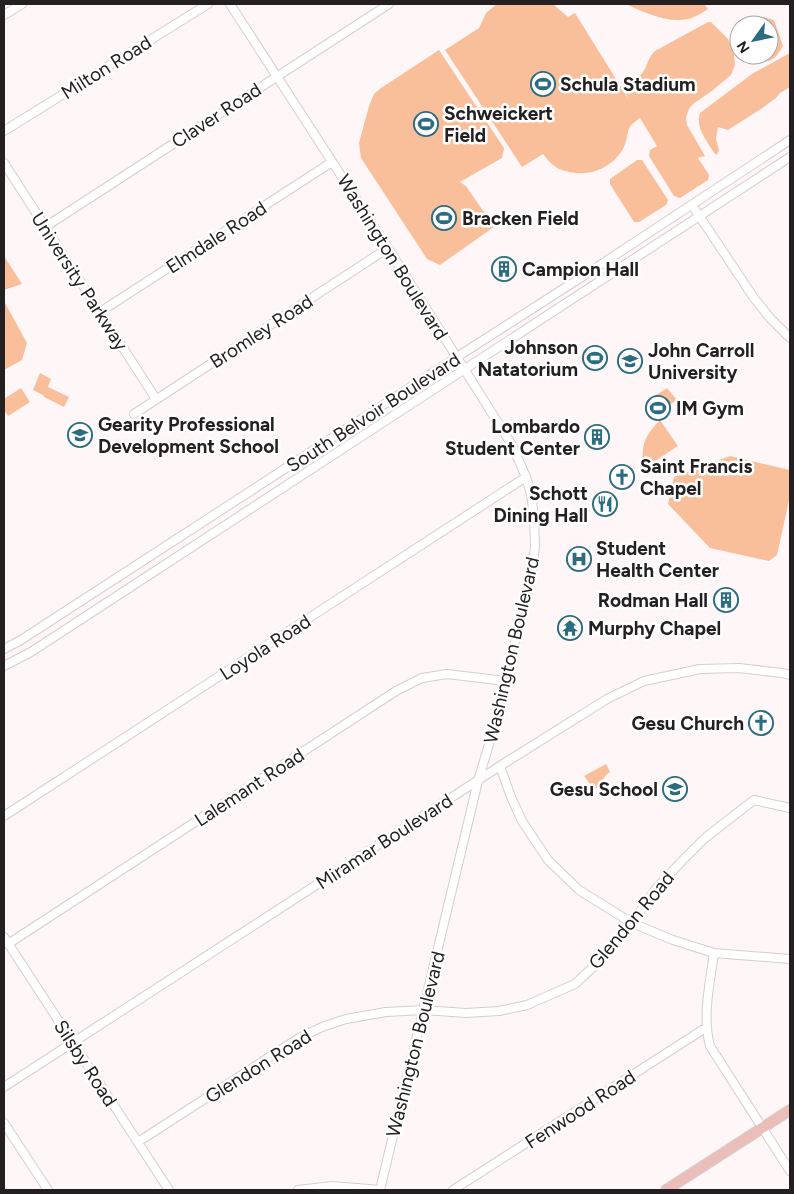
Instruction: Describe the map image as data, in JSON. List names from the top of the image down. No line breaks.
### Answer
{"streets":{"street":["Milton Road","Claver Road","Elmdale Road","Washington Boulevard","University Parkway","Bromley Road","South Belvoir Boulevard","Loyola Road","Lalemant Road","Miramar Boulevard","Glendon Road","Silsby Road","Fenwood Road"]},"crossings":[["Claver Road","Washington Boulevard"],["Claver Road","University Parkway"],["Elmdale Road","Washington Boulevard"],["Elmdale Road","University Parkway"],["Washington Boulevard","Bromley Road"],["Washington Boulevard","South Belvoir Boulevard"],["Washington Boulevard","Loyola Road"],["Washington Boulevard","Lalemant Road"],["Washington Boulevard","Miramar Boulevard"],["Washington Boulevard","Glendon Road"],["University Parkway","Bromley Road"],["Lalemant Road","Silsby Road"],["Miramar Boulevard","Silsby Road"],["Glendon Road","Silsby Road"]],"places":{"sports":["Schula Stadium","Schweickert Field","Bracken Field","Johnson Natatorium","IM Gym"],"building":["Campion Hall","Lombardo Student Center","Rodman Hall"],"school or university":["John Carroll University","Gearity Professional Development School","Gesu School"],"church":["Saint Francis Chapel","Gesu Church"],"restaurant":["Schott Dining Hall"],"hospital":["Student Health Center"],"temple":["Murphy Chapel"]},"north":"bottom left"}
